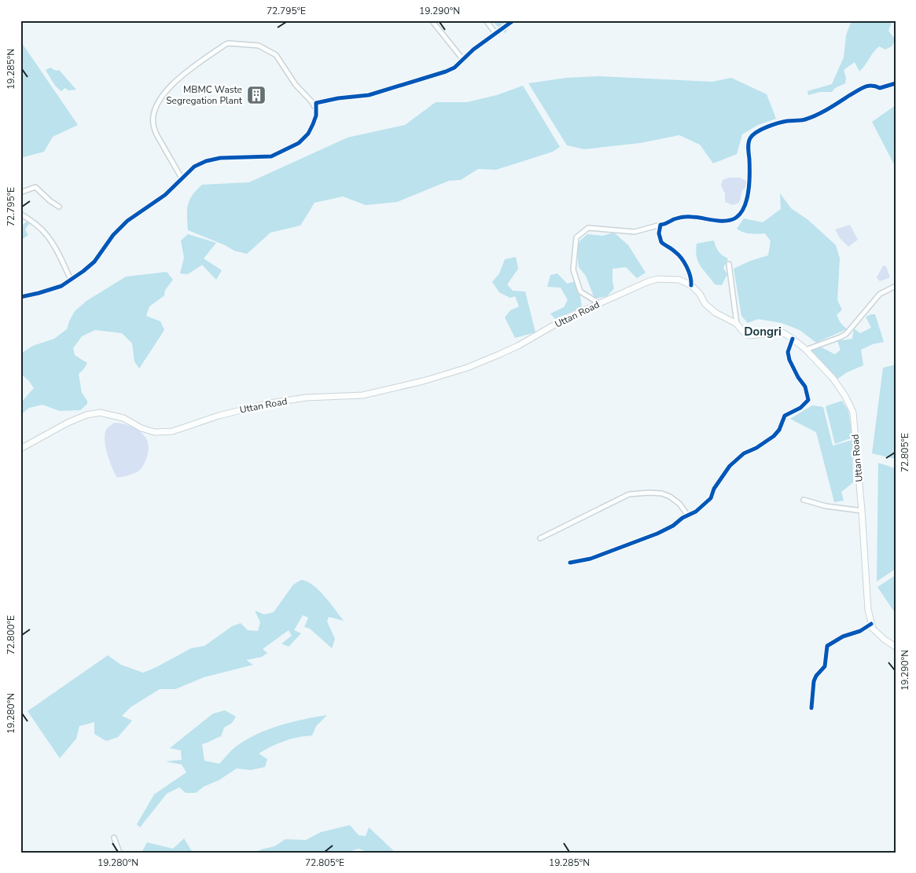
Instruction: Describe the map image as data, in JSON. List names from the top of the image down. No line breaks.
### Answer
{"streets":{"main road":["Uttan Road"]},"districts":["Dongri"],"places":{"building":["MBMC Waste Segregation Plant"]},"coordinates":["72.795°E","19.290°N","19.285°N","72.805°E","72.800°E","19.280°N"]}
